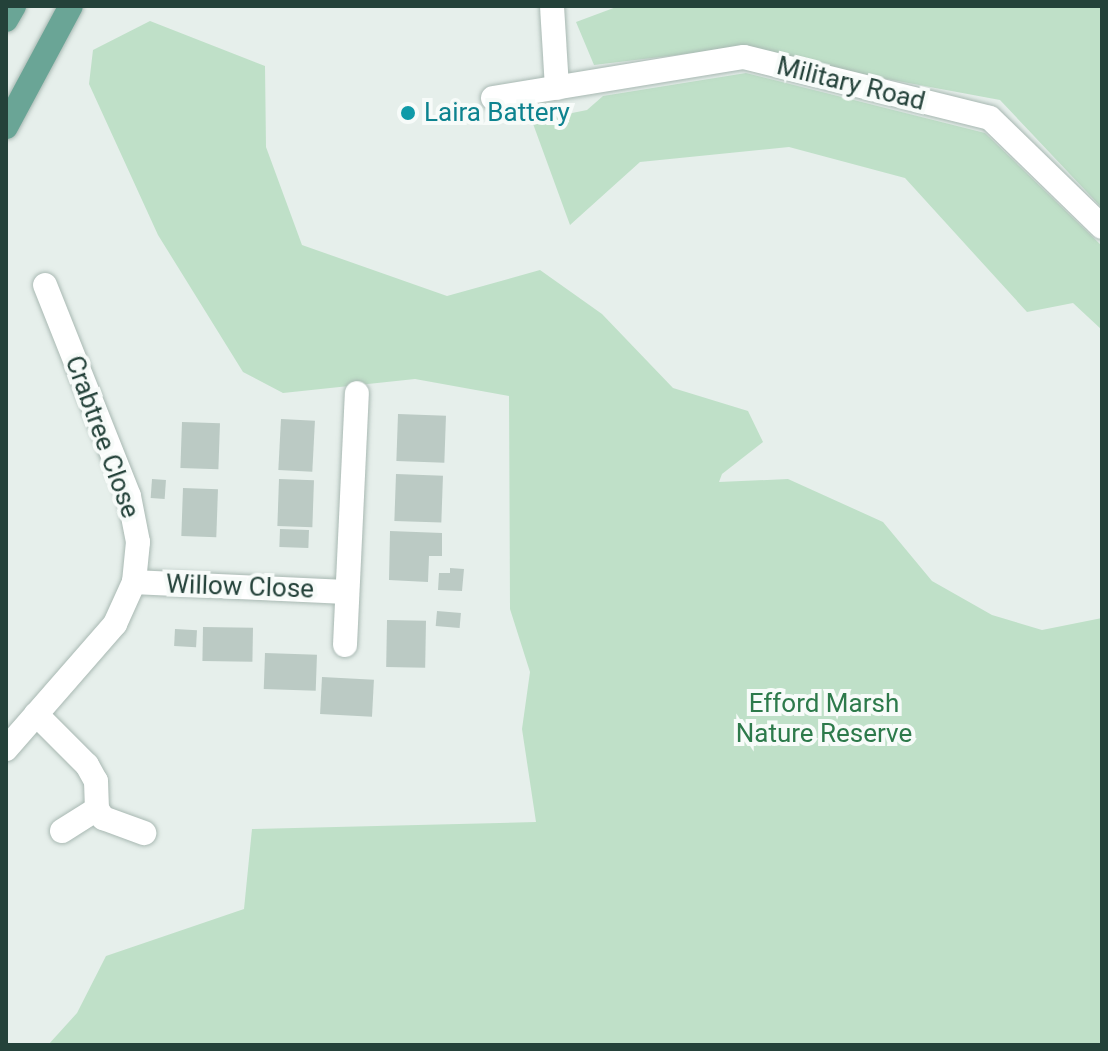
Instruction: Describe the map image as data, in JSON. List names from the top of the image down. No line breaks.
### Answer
{"streets":{"street":["Military Road","Crabtree Close","Willow Close"]},"crossings":[["Crabtree Close","Willow Close"]],"parks":["Efford Marsh Nature Reserve"],"places":["Laira Battery"]}
